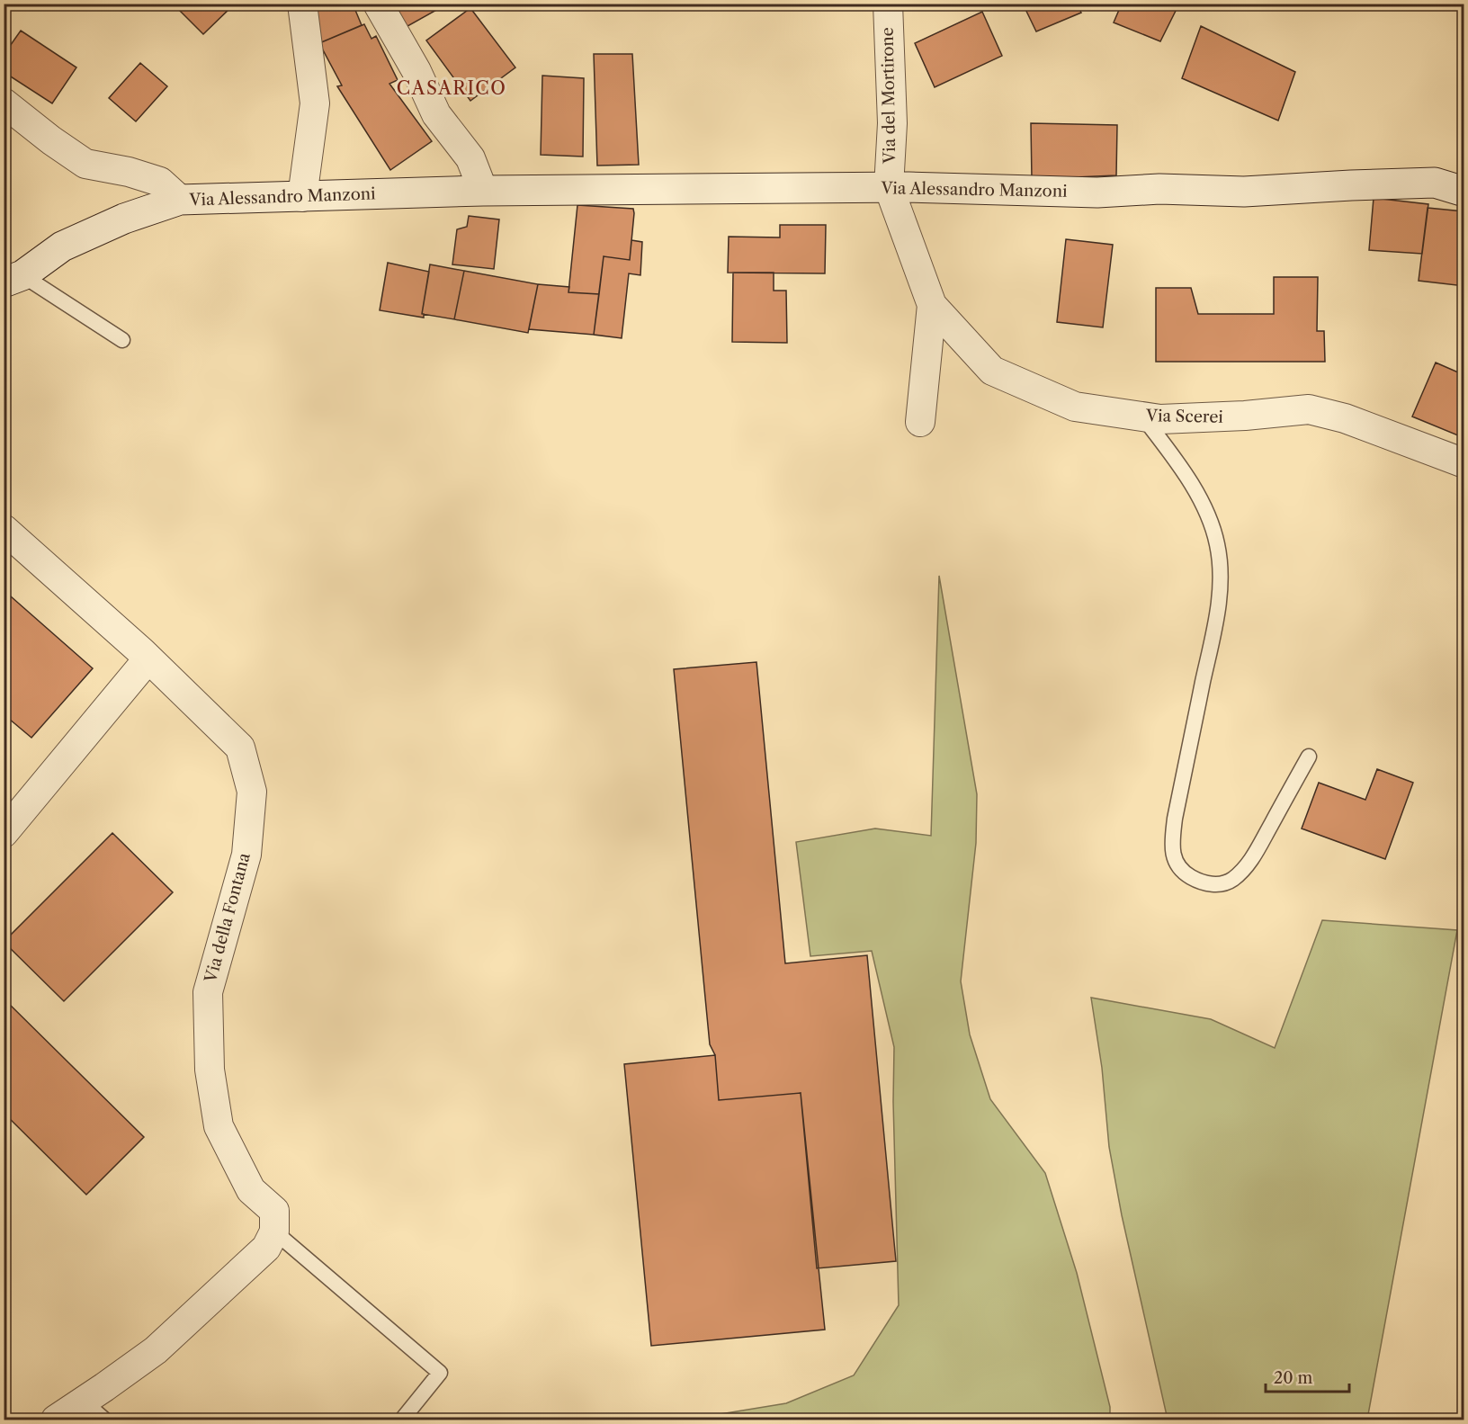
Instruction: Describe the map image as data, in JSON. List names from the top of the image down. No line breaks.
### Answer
{"streets":{"street":["Via del Mortirone","Via Alessandro Manzoni","Via Scerei","Via della Fontana"]},"crossings":[["Via del Mortirone","Via Alessandro Manzoni"],["Via del Mortirone","Via Scerei"],["Via Alessandro Manzoni","Via Scerei"]],"districts":["CASARICO"],"scale_bar":"20 m"}
